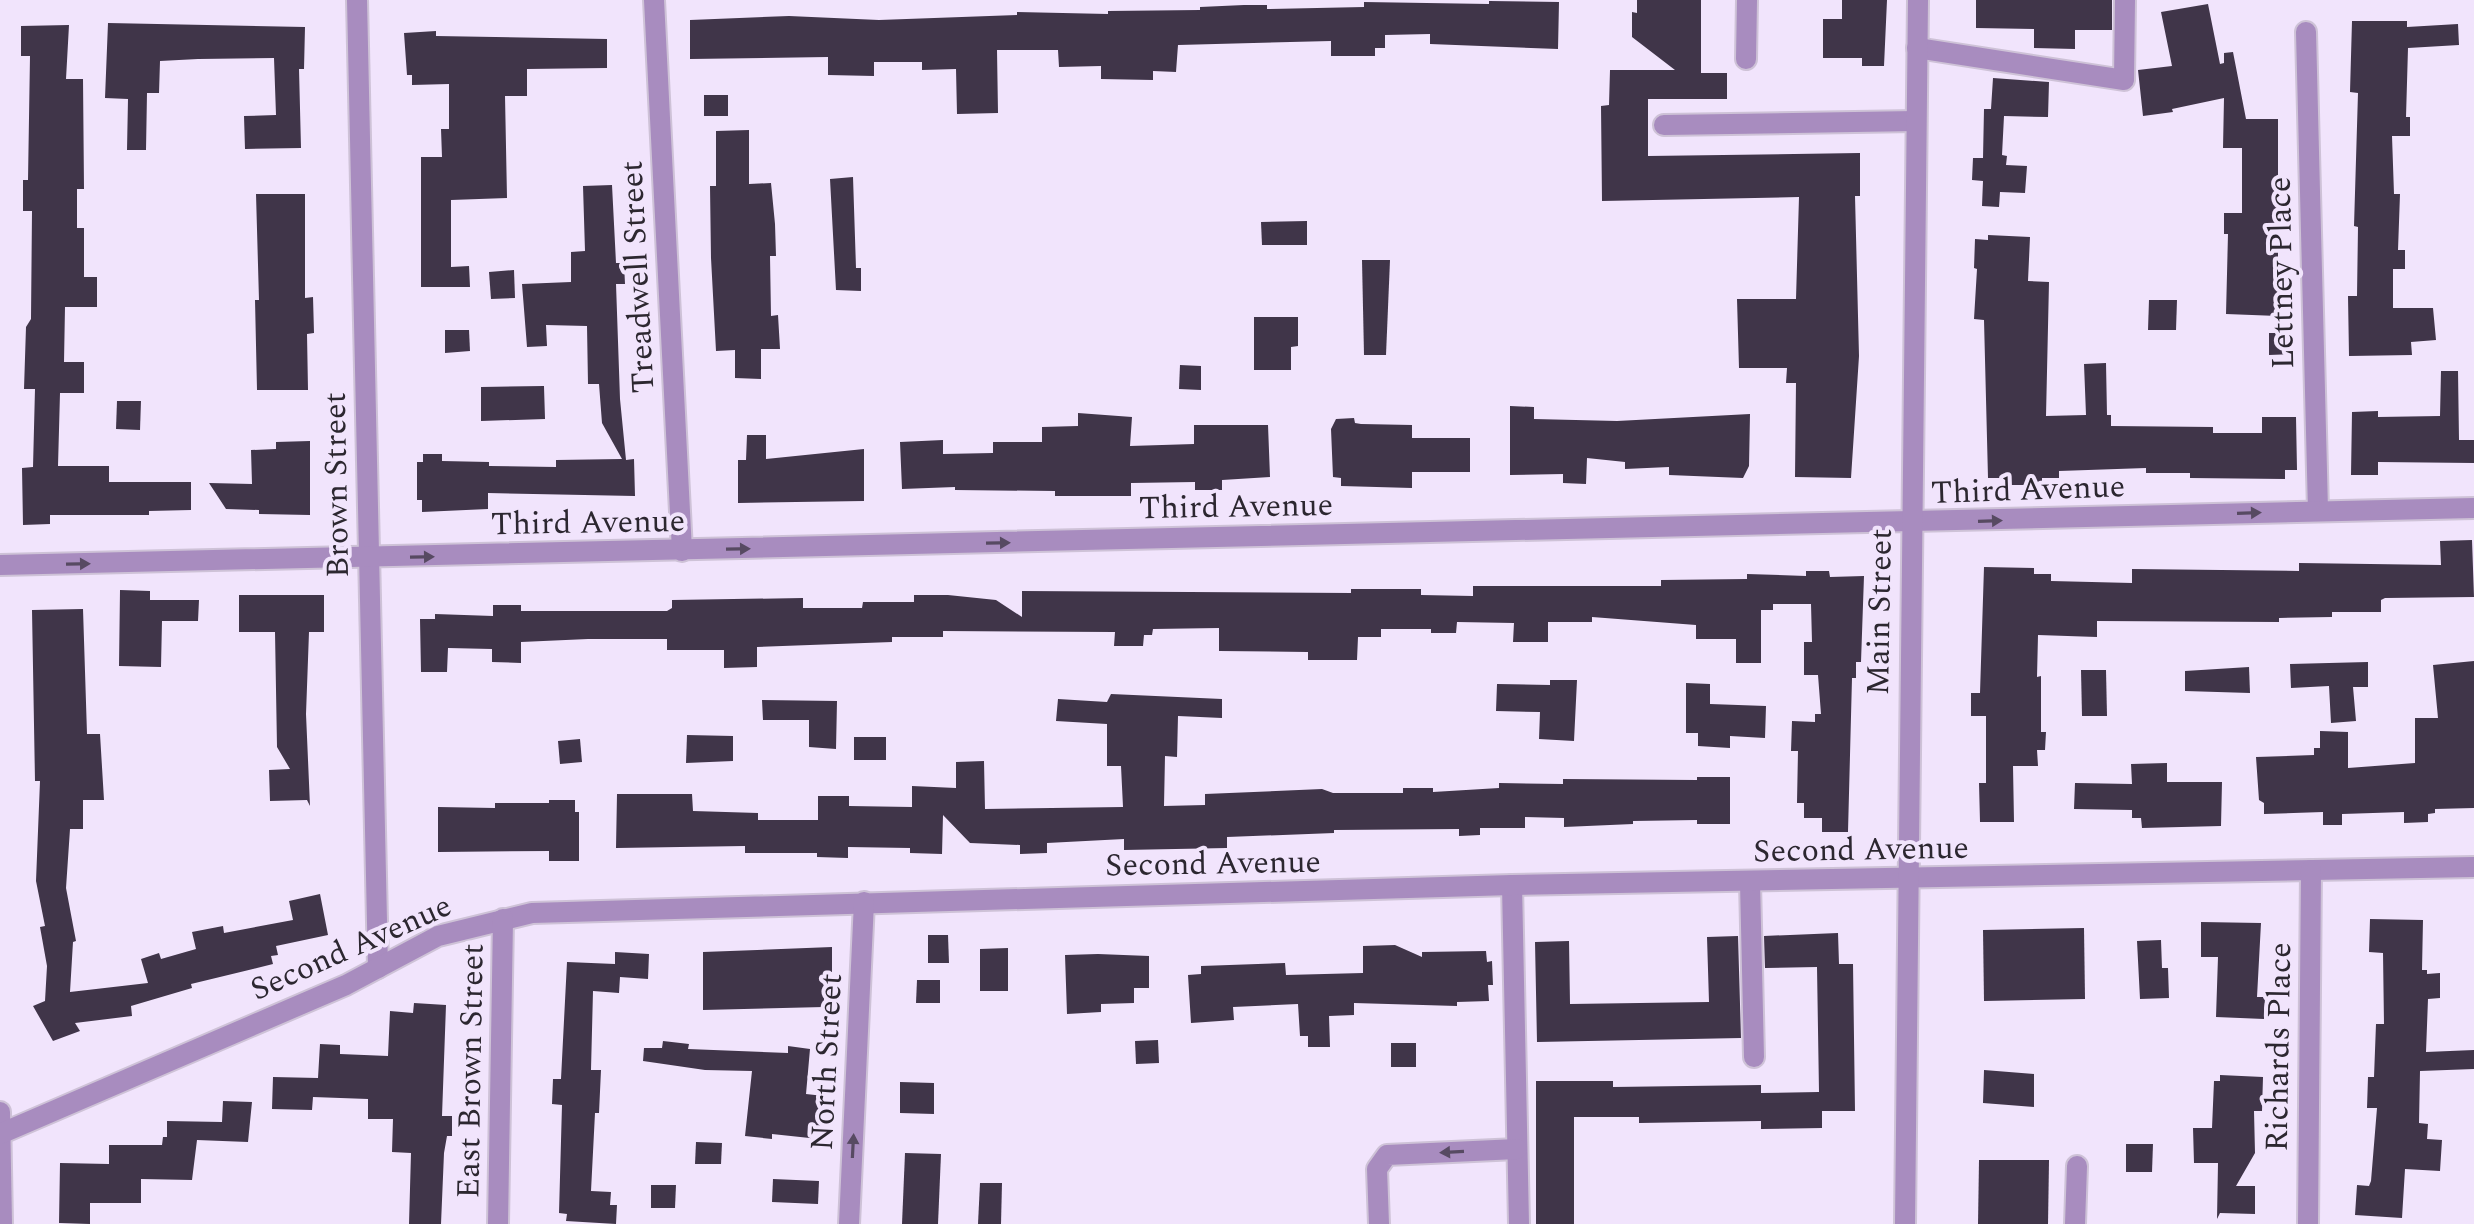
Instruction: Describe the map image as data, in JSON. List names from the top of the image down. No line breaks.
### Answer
{"streets":{"street":["Lettney Place","Treadwell Street","Brown Street","Third Avenue","Main Street","Second Avenue","Richards Place","North Street","East Brown Street"]},"crossings":[["Lettney Place","Third Avenue"],["Treadwell Street","Third Avenue"],["Brown Street","Third Avenue"],["Brown Street","Second Avenue"],["Third Avenue","Main Street"],["Main Street","Second Avenue"],["Second Avenue","Richards Place"],["Second Avenue","North Street"],["Second Avenue","East Brown Street"]],"one_way":["Third Avenue","North Street"]}
